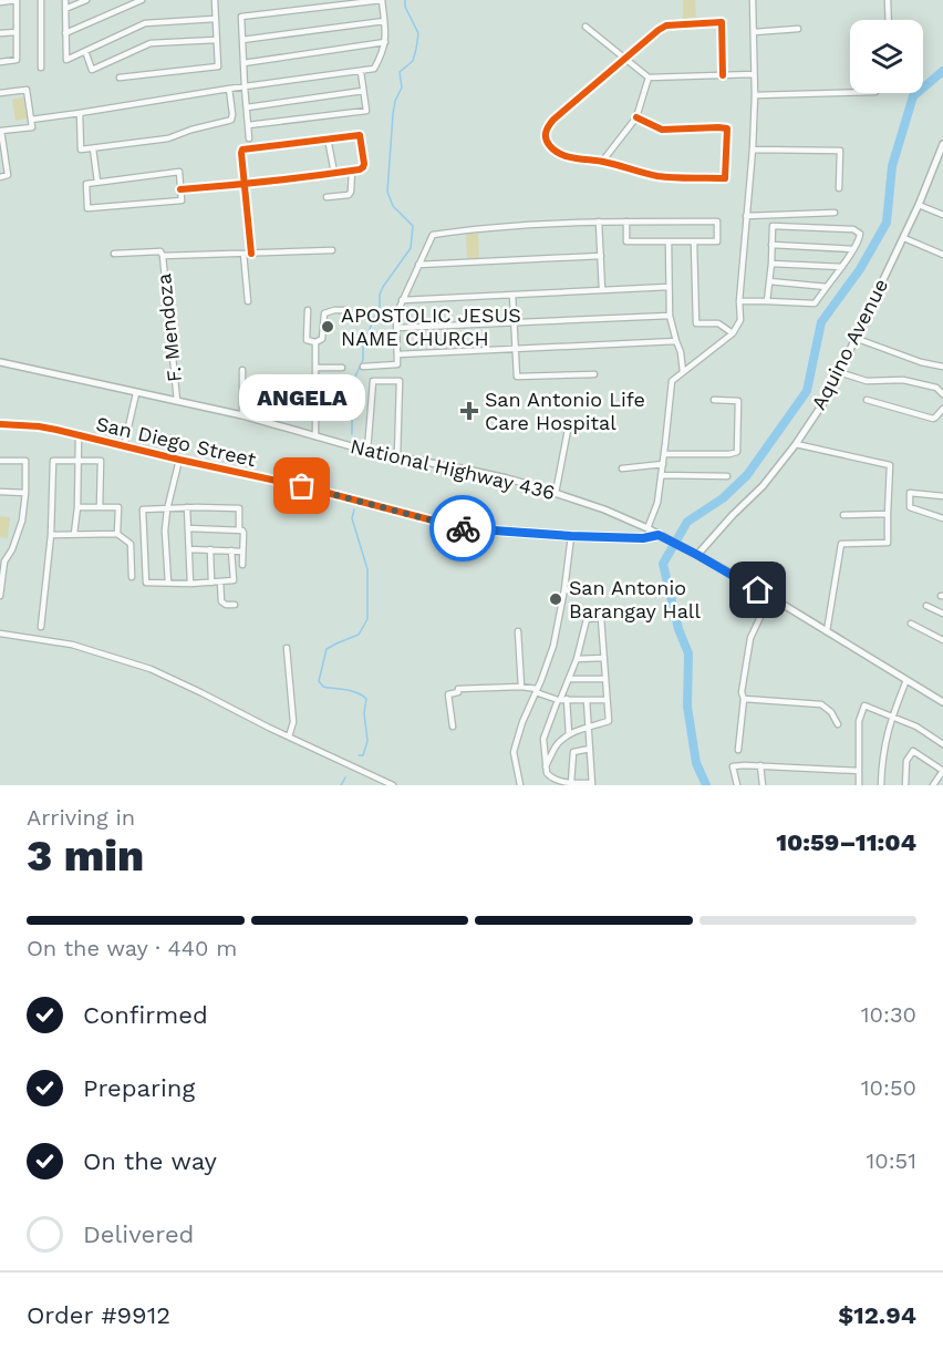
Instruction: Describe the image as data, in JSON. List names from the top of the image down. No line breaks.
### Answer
{"streets":{"main road":["Aquino Avenue","National Highway 436"],"street":["F. Mendoza","San Diego Street"]},"crossings":[["F. Mendoza","National Highway 436"],["Aquino Avenue","National Highway 436"],["San Diego Street","National Highway 436"]],"places":{"other":["APOSTOLIC JESUS NAME CHURCH","ANGELA","San Antonio Barangay Hall"],"health":["San Antonio Life Care Hospital"]},"page":{"bubble":"ANGELA","heading":["3 min","Arriving in","10:59–11:04"],"panel":["Order #9912","$12.94"],"bar":"On the way · 440 m","list":[["Confirmed","10:30"],["Preparing","10:50"],["On the way","10:51"],"Delivered"]}}
